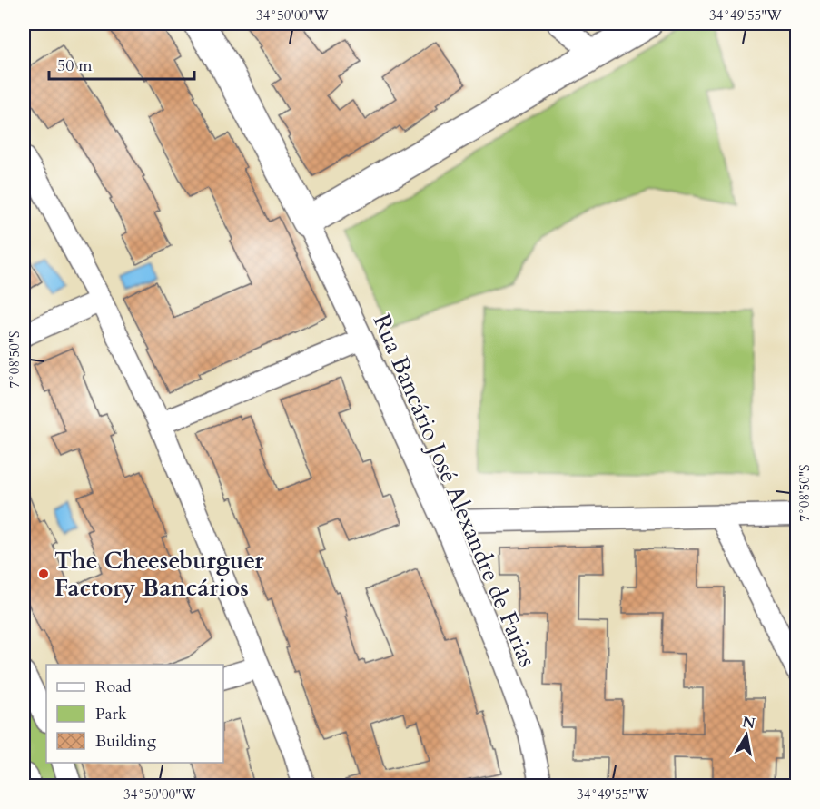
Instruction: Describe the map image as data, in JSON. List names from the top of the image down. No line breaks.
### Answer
{"streets":{"street":["Rua Bancário José Alexandre de Farias"]},"places":["The Cheeseburguer Factory Bancários"],"legend":["Road","Park","Building"],"scale_bar":"50 m","north":"top","coordinates":["34°50'00\"W","34°49'55\"W","7°08'50\"S"]}
